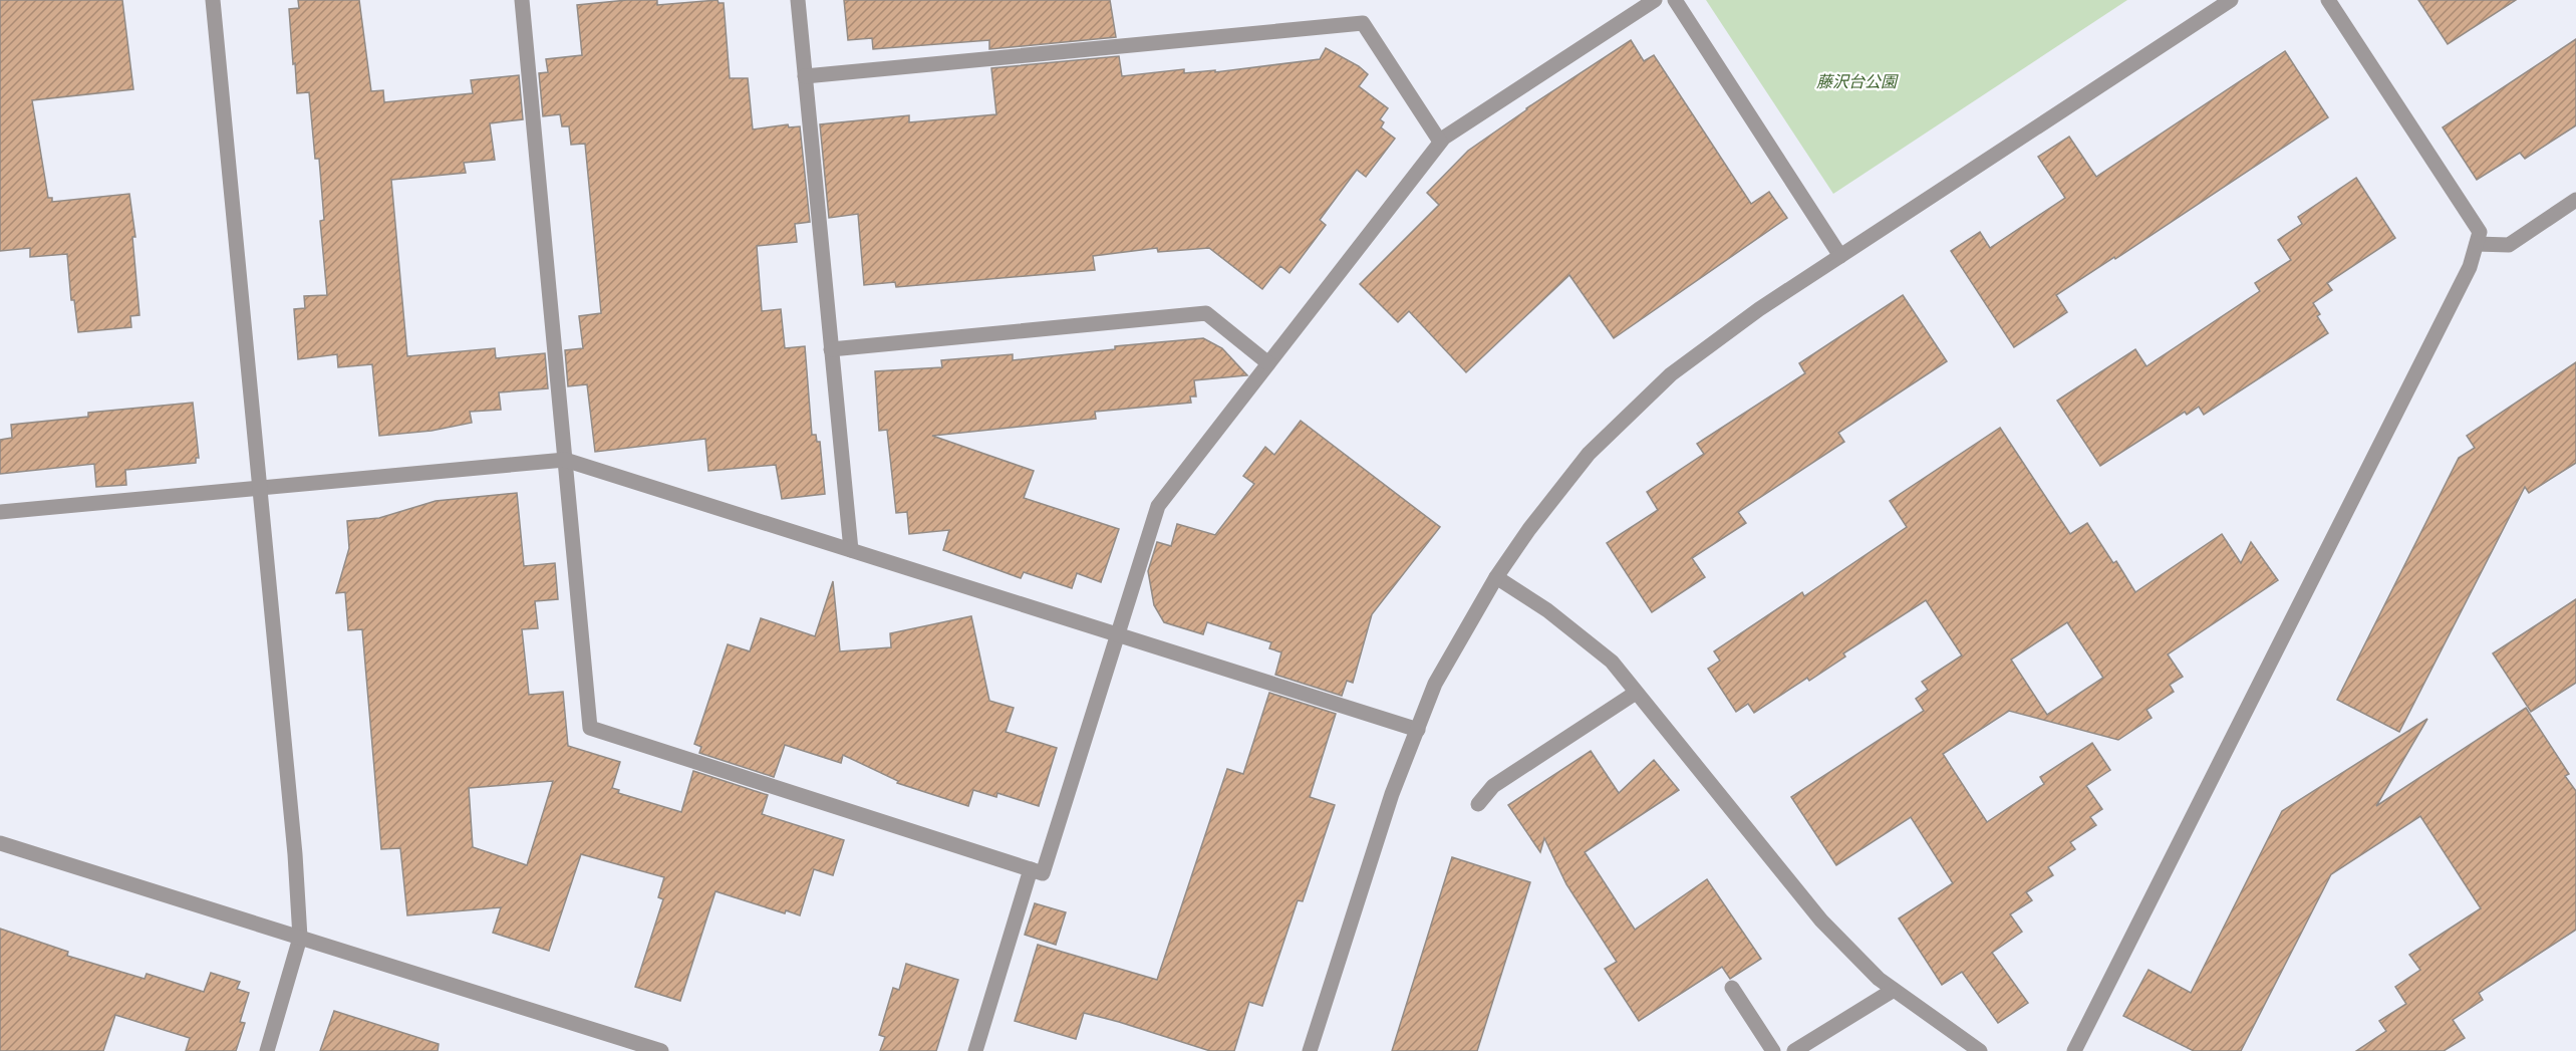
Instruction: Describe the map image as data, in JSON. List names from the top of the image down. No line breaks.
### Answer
{"parks":["藤沢台公園"]}
